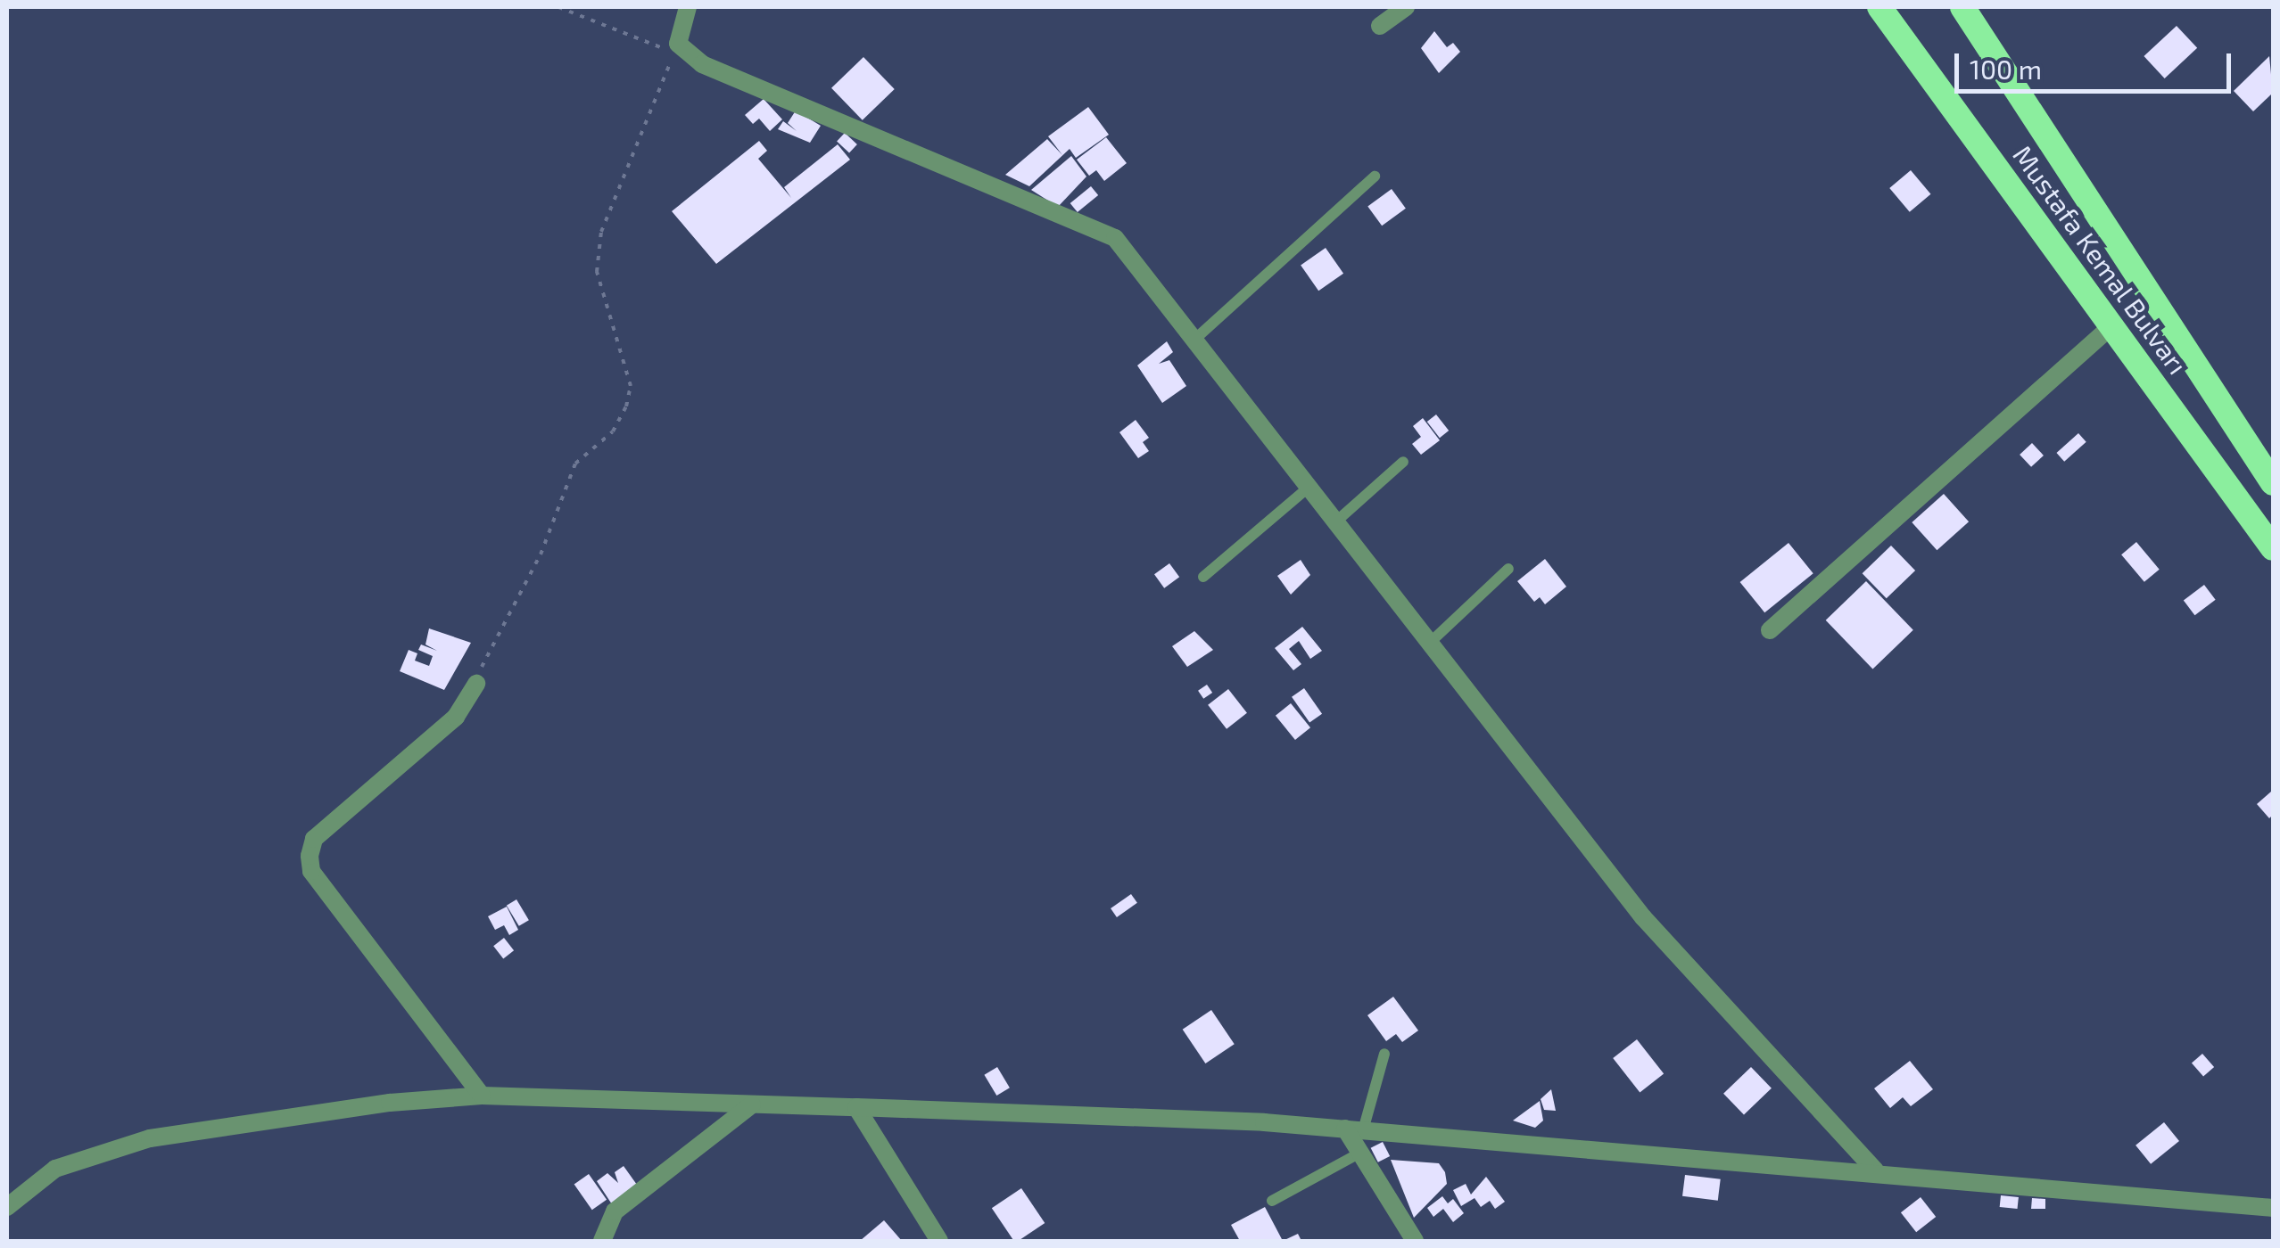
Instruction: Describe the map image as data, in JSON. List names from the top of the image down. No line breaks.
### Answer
{"streets":{"highway":["Mustafa Kemal Bulvarı"]},"scale_bar":"100 m"}
